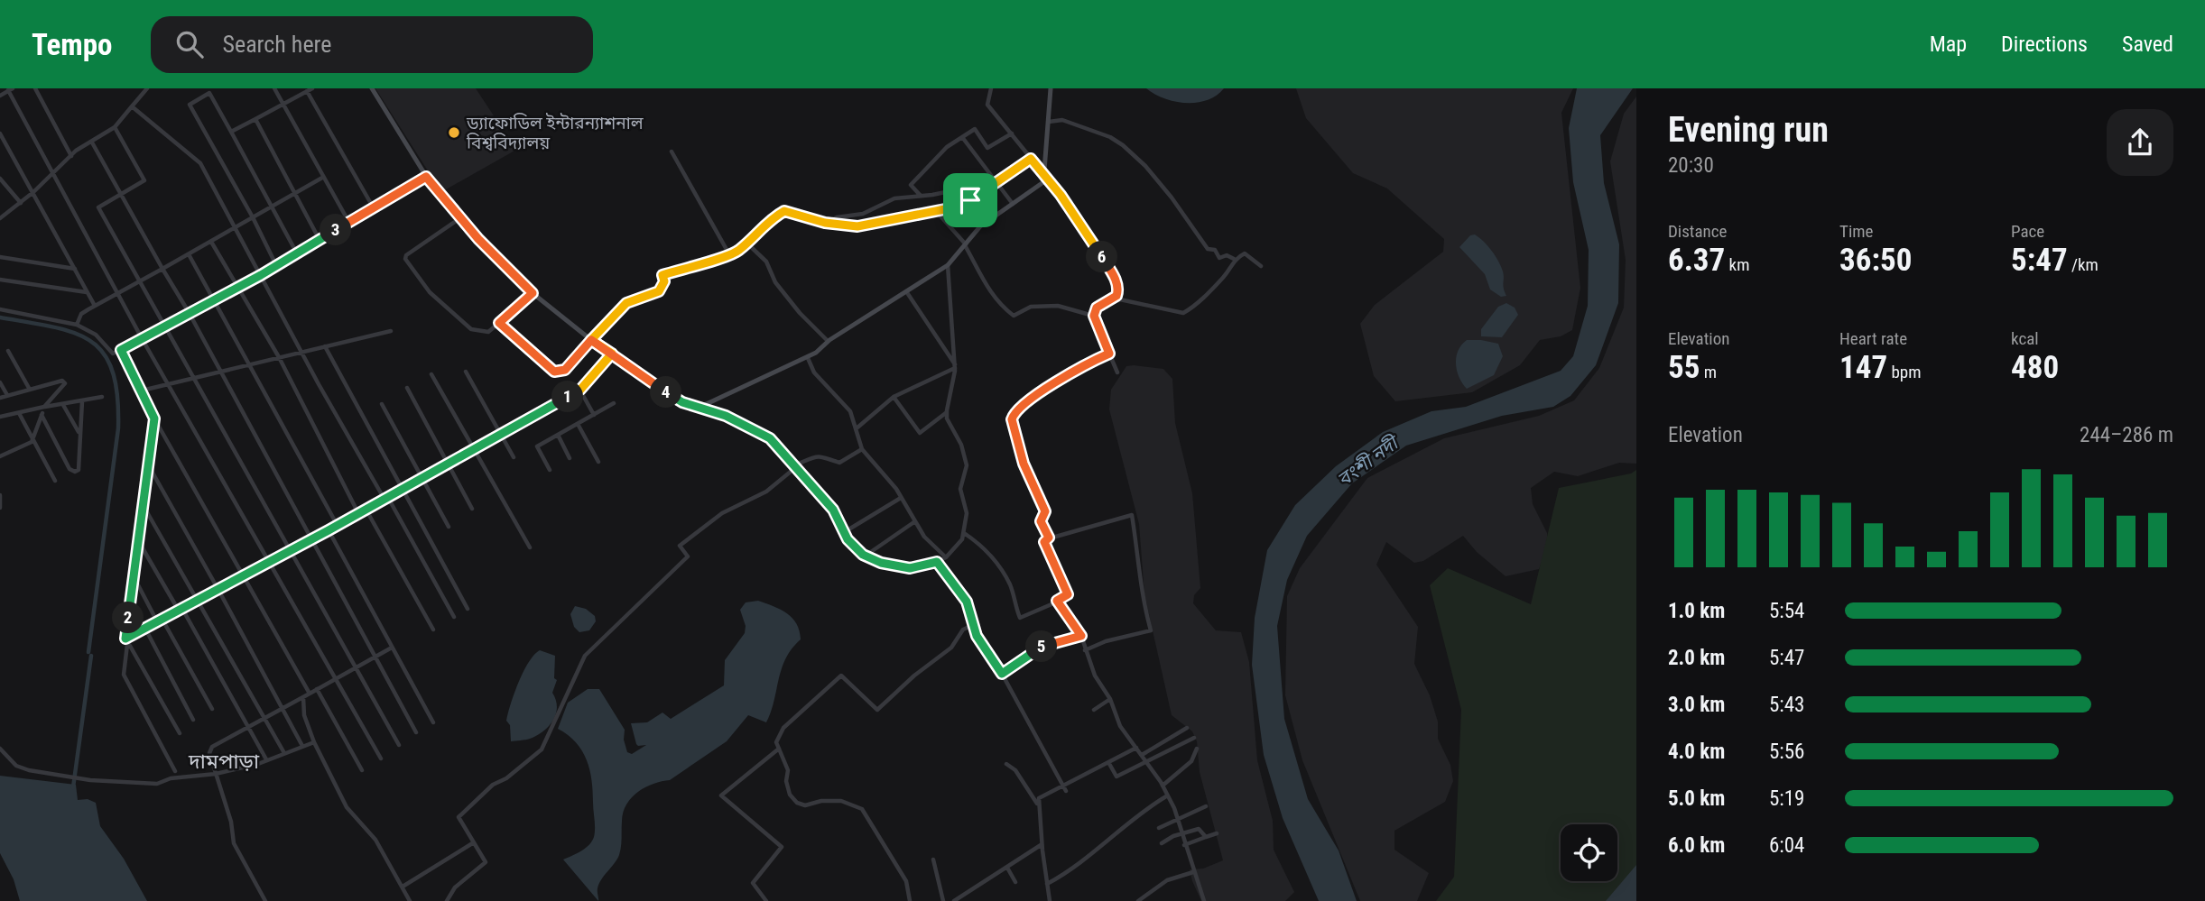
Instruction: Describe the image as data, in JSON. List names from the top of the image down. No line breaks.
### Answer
{"districts":["দামপাড়া"],"water":["বংশী নদী"],"places":["ড্যাফোডিল ইন্টারন্যাশনাল বিশ্ববিদ্যালয়"],"page":{"header":"Tempo","search":"Search here","nav":["Map","Directions","Saved"],"heading":["Evening run","20:30"],"stats":[["Distance","6.37 km"],["Time","36:50"],["Pace","5:47 /km"],["Elevation","55 m"],["Heart rate","147 bpm"],["kcal","480"]],"pins":["3","6","4","1","2","5"],"chart":["Elevation","244–286 m"],"list":[{"name":"1.0 km","note":"5:54"},{"name":"2.0 km","note":"5:47"},{"name":"3.0 km","note":"5:43"},{"name":"4.0 km","note":"5:56"},{"name":"5.0 km","note":"5:19"},{"name":"6.0 km","note":"6:04"}]}}
